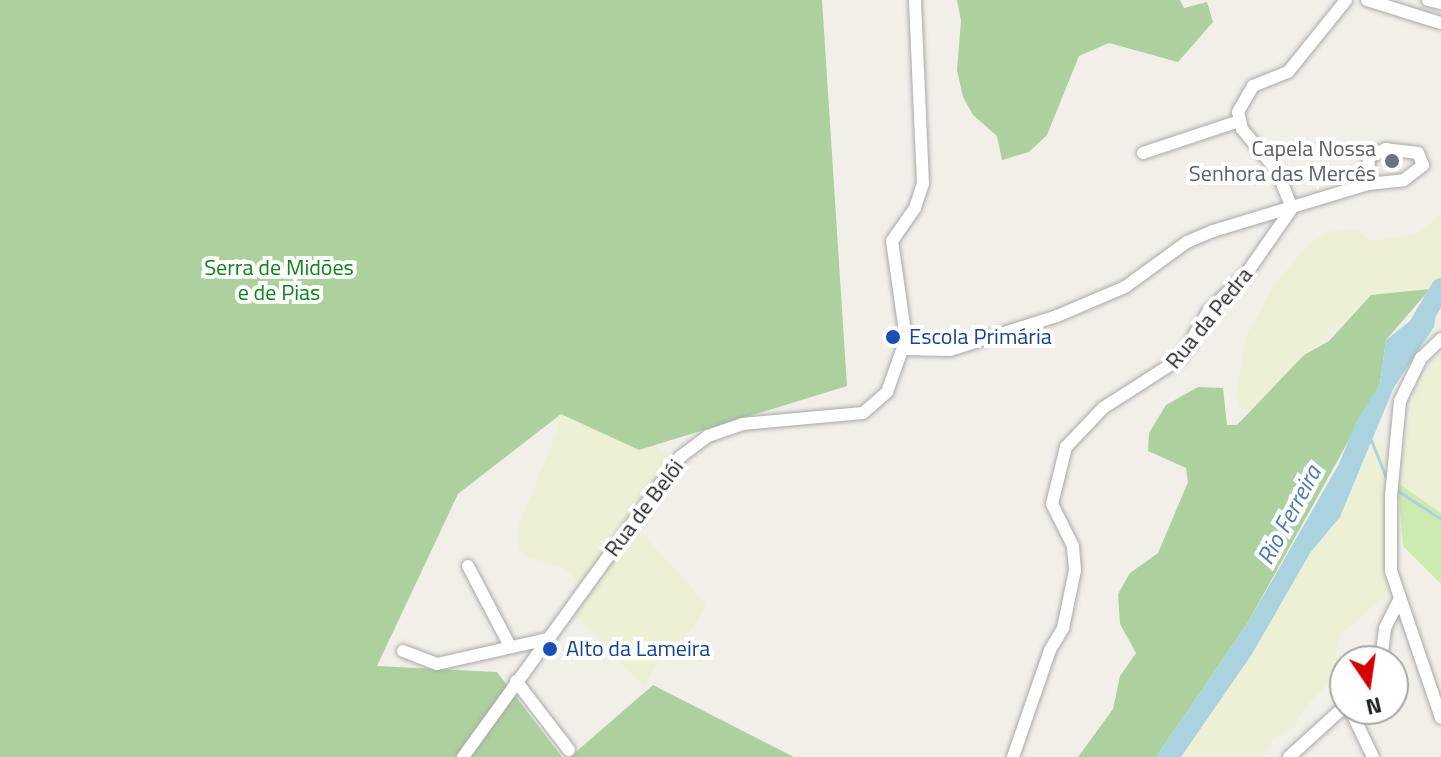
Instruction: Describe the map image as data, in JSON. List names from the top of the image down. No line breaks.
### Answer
{"streets":{"street":["Rua da Pedra","Rua de Belói"]},"water":["Rio Ferreira"],"parks":["Serra de Midões e de Pias"],"places":["Capela Nossa Senhora das Mercês","Escola Primária","Alto da Lameira"],"north":"bottom"}
